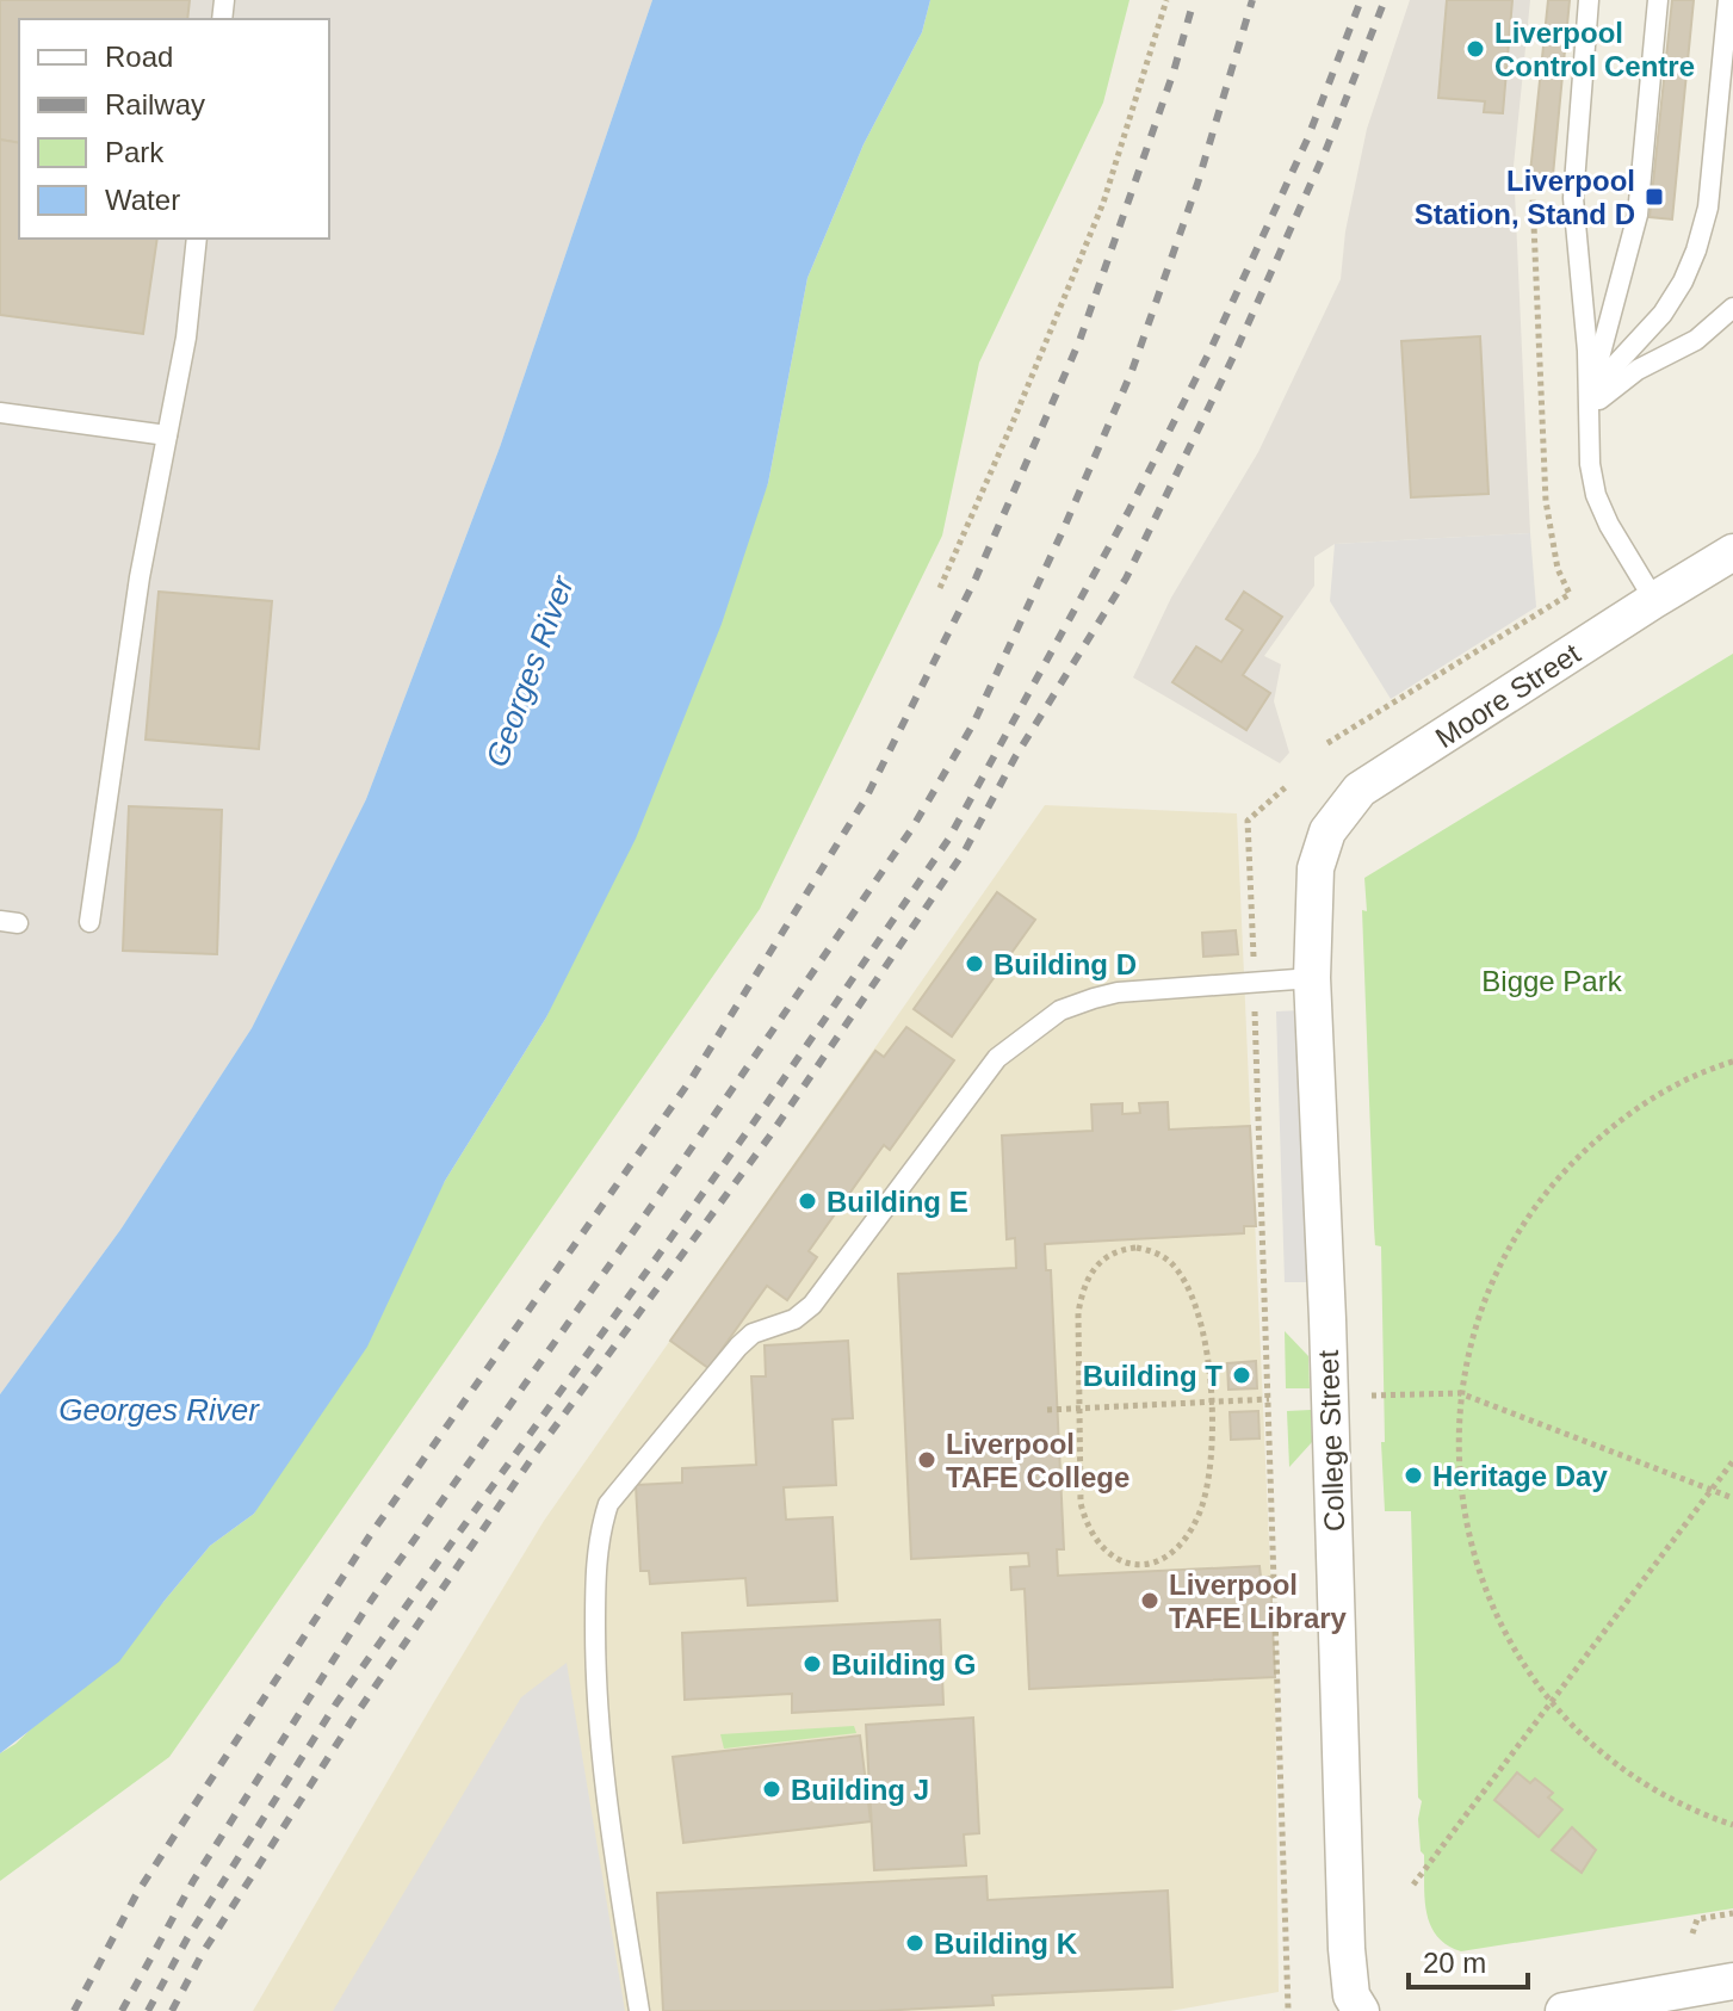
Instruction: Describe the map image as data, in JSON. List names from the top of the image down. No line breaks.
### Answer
{"streets":{"street":["Moore Street","College Street"]},"crossings":[["Moore Street","College Street"]],"water":["Georges River"],"parks":["Bigge Park"],"places":{"other":["Liverpool Control Centre","Building D","Building E","Building T","Liverpool TAFE College","Heritage Day","Liverpool TAFE Library","Building G","Building J","Building K"],"transit":["Liverpool Station, Stand D"]},"legend":["Road","Railway","Park","Water"],"scale_bar":"20 m"}
